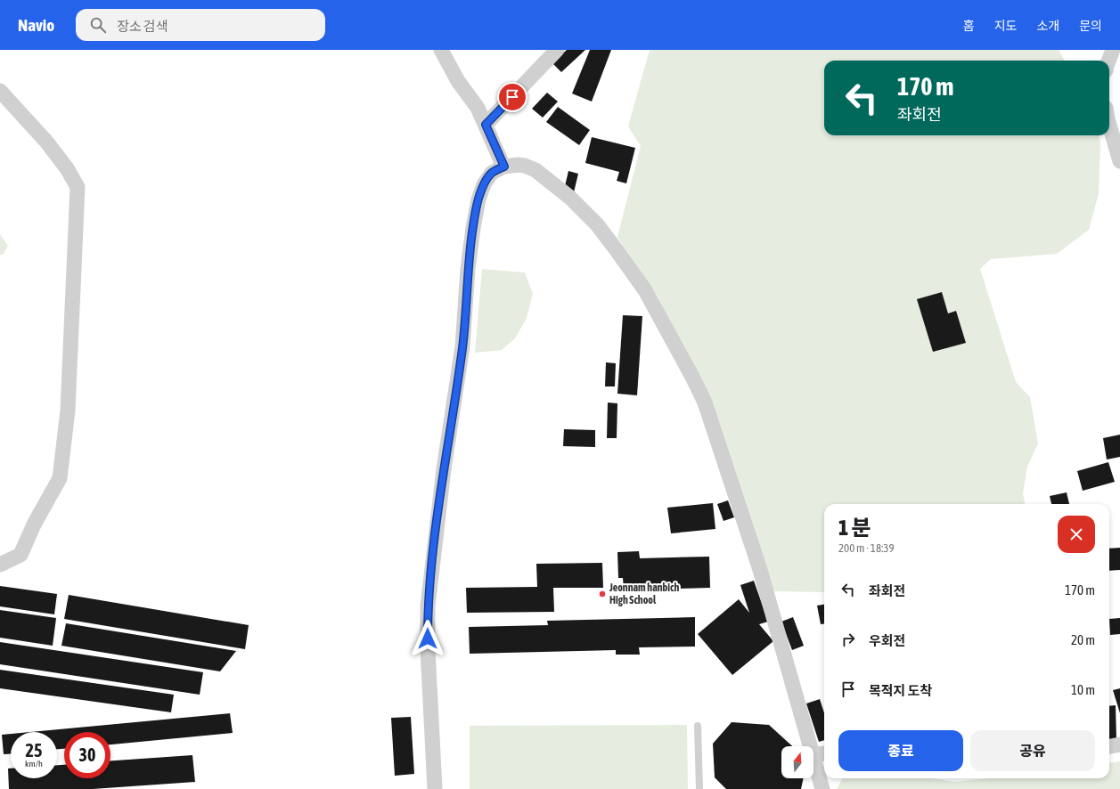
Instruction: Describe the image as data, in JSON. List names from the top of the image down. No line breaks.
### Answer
{"places":["Jeonnam hanbich High School"],"north":"top","page":{"header":"Navio","search":"장소 검색","nav":["홈","지도","소개","문의"],"turn":["170 m","좌회전"],"heading":["1 분","200 m · 18:39"],"list":[{"name":"좌회전","value":"170 m"},{"name":"우회전","value":"20 m"},{"name":"목적지 도착","value":"10 m"}],"buttons":["종료","공유"],"speed":"25 km/h","limit":"30"}}
